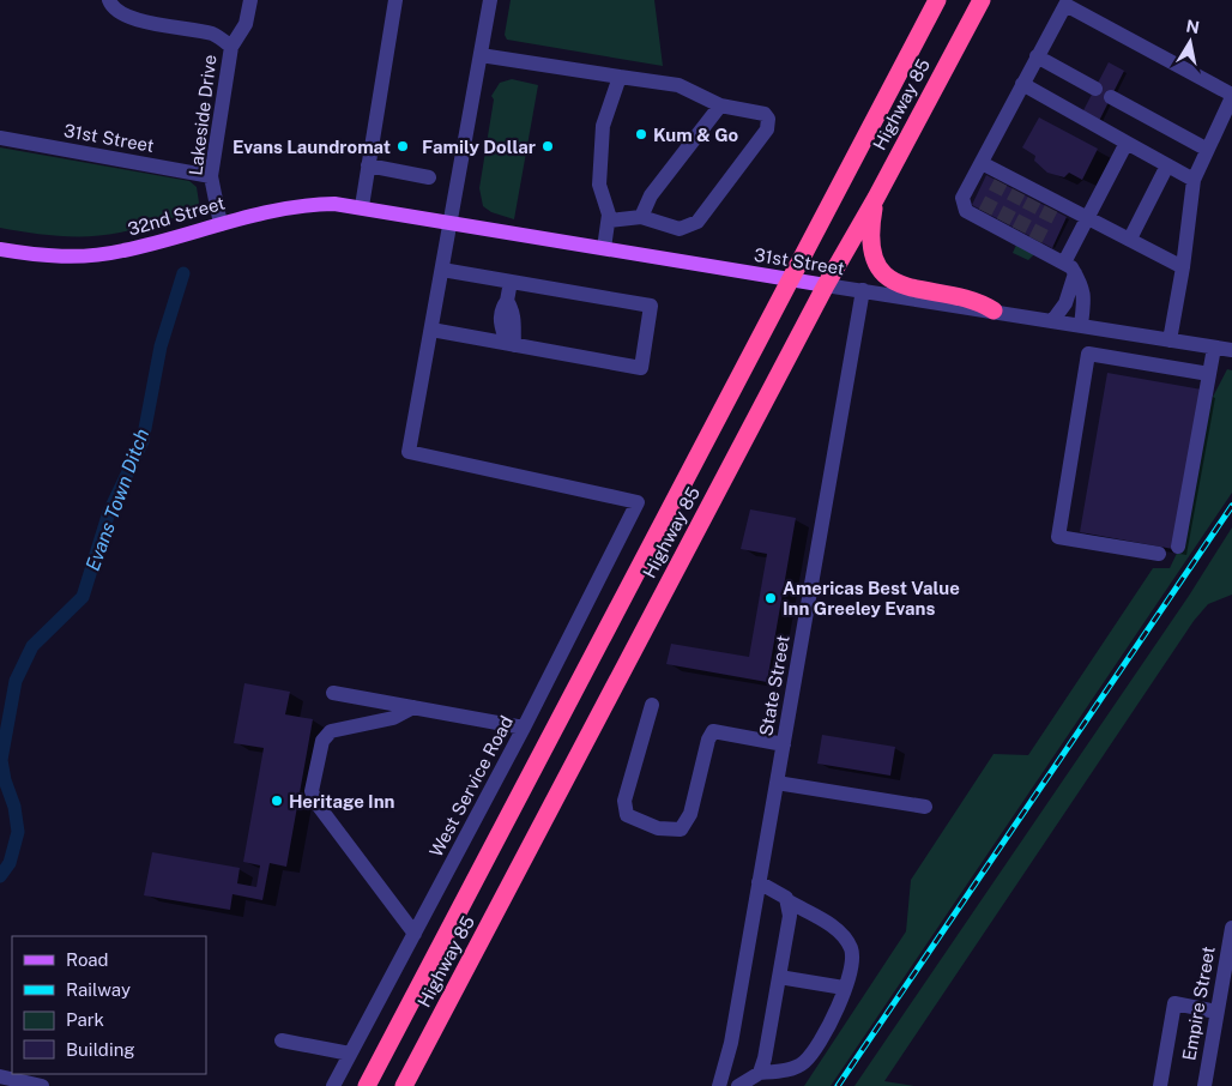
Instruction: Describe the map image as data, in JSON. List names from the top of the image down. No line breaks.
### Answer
{"streets":{"highway":["Highway 85"],"main road":["31st Street","32nd Street"],"street":["Lakeside Drive","State Street","West Service Road","Empire Street"]},"crossings":[["Highway 85","31st Street"],["Lakeside Drive","31st Street"],["Lakeside Drive","32nd Street"],["31st Street","32nd Street"],["31st Street","State Street"]],"water":["Evans Town Ditch"],"places":["Kum & Go","Evans Laundromat","Family Dollar","Americas Best Value Inn Greeley Evans","Heritage Inn"],"legend":["Road","Railway","Park","Building"],"north":"top"}
